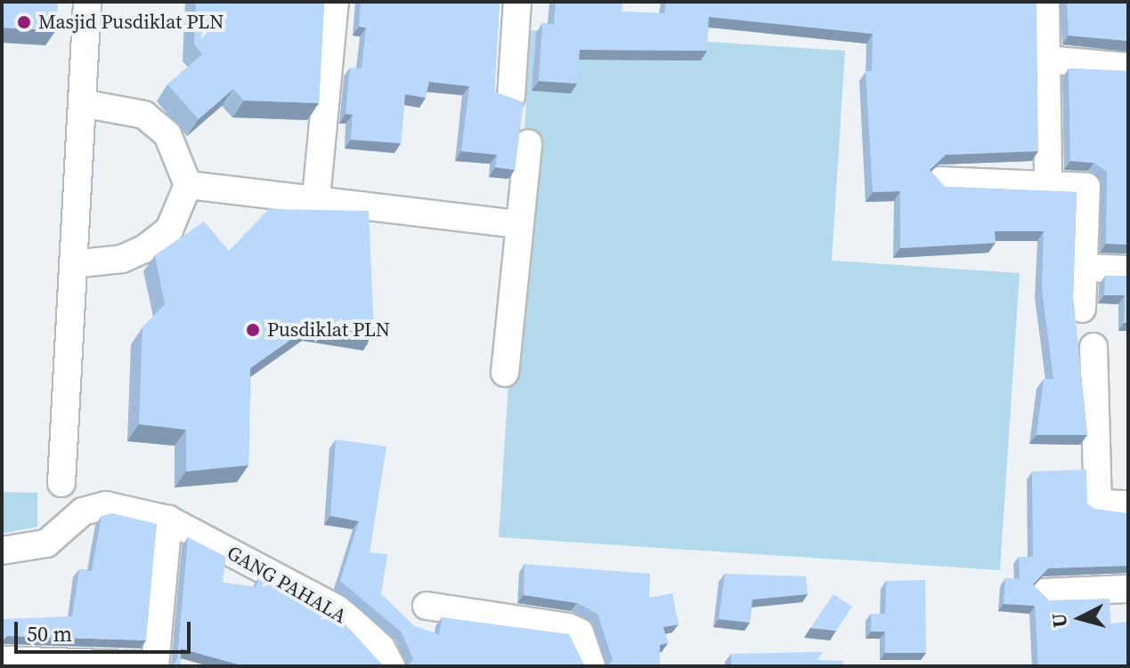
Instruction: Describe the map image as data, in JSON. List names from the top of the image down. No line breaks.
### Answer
{"streets":{"street":["GANG PAHALA"]},"places":["Masjid Pusdiklat PLN","Pusdiklat PLN"],"scale_bar":"50 m","north":"left"}
